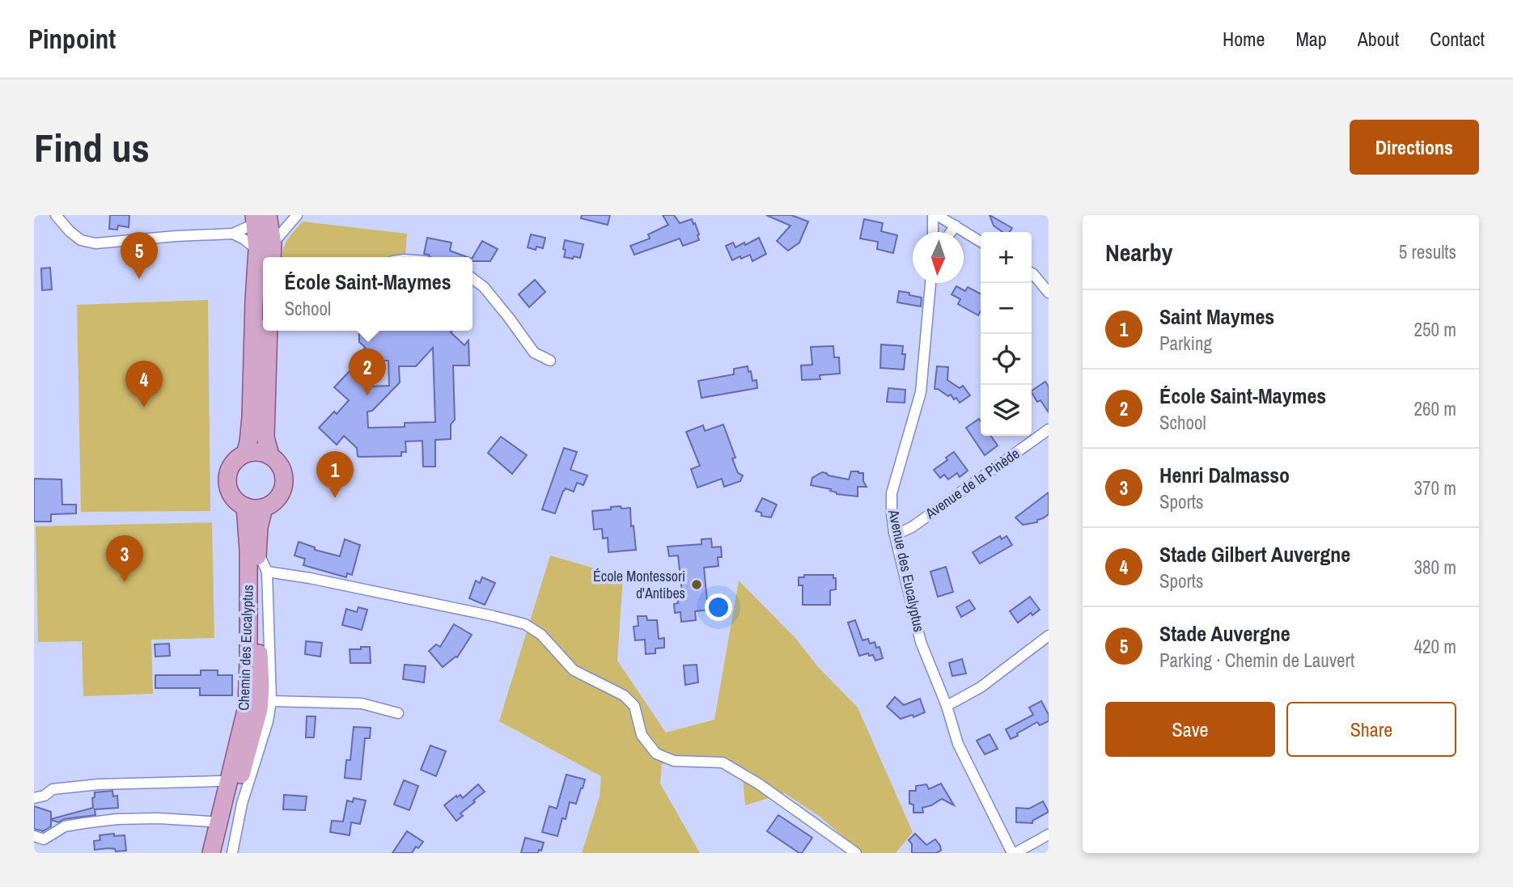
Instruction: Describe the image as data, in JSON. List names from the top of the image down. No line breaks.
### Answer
{"streets":{"main road":["Chemin des Eucalyptus"],"street":["Avenue de la Pinède","Avenue des Eucalyptus"]},"crossings":[["Avenue de la Pinède","Avenue des Eucalyptus"]],"places":["École Montessori d'Antibes"],"north":"bottom","page":{"header":"Pinpoint","nav":["Home","Map","About","Contact"],"buttons":["Directions",["Save","Share"]],"title":"Find us","heading":["Nearby","5 results"],"map_buttons":["+","−"],"pins":["5","2","4","1","3"],"popup":["École Saint-Maymes","School"],"list":[{"mark":"1","name":"Saint Maymes","note":"Parking","value":"250 m"},{"mark":"2","name":"École Saint-Maymes","note":"School","value":"260 m"},{"mark":"3","name":"Henri Dalmasso","note":"Sports","value":"370 m"},{"mark":"4","name":"Stade Gilbert Auvergne","note":"Sports","value":"380 m"},{"mark":"5","name":"Stade Auvergne","note":"Parking · Chemin de Lauvert","value":"420 m"}]}}
